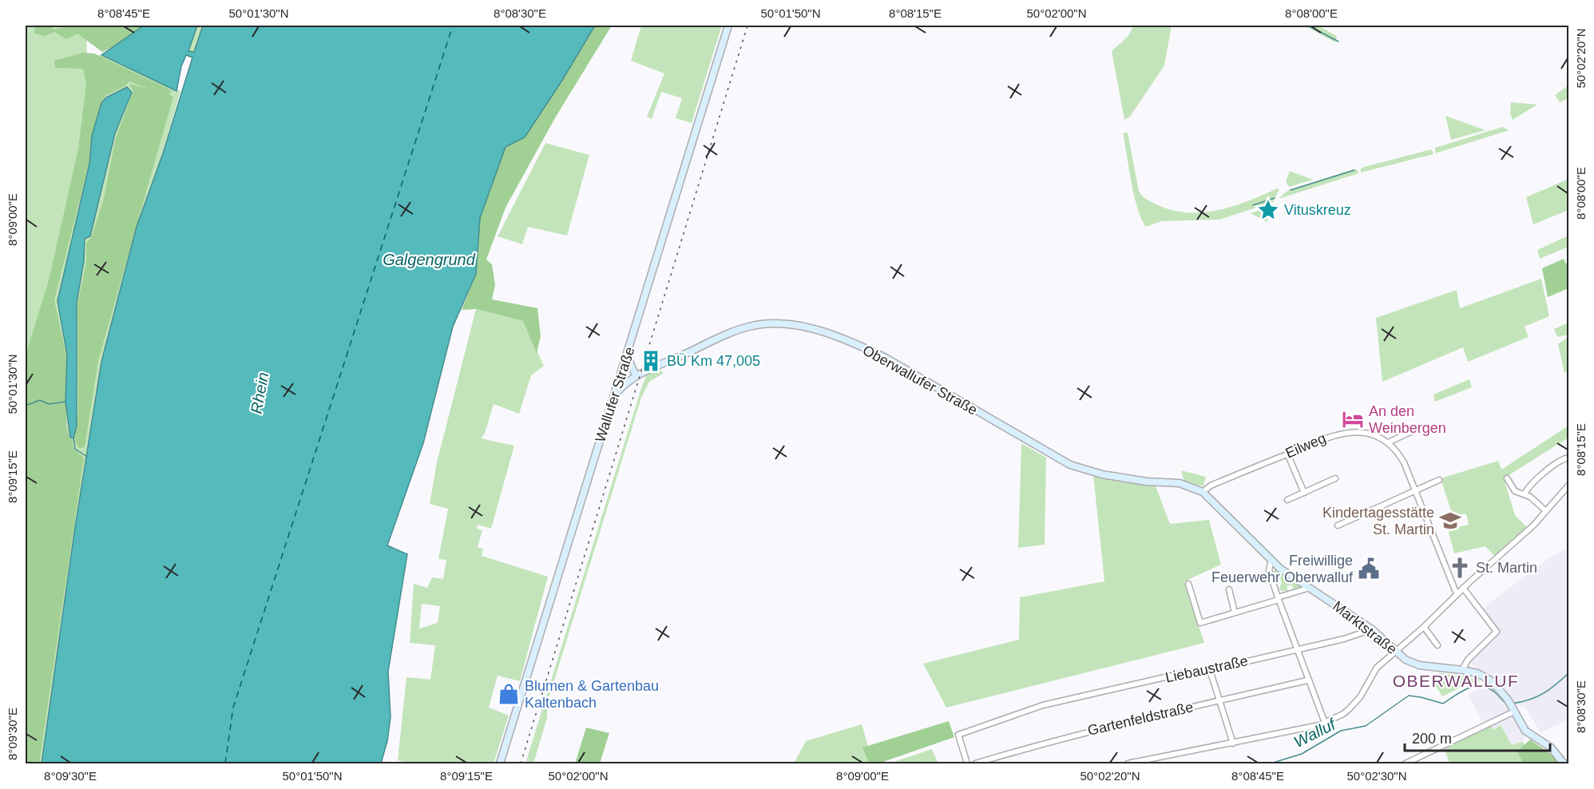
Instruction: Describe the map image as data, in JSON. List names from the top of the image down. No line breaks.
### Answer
{"streets":{"street":["Oberwallufer Straße","Wallufer Straße","Eilweg","Marktstraße","Liebaustraße","Gartenfeldstraße"]},"crossings":[["Oberwallufer Straße","Wallufer Straße"],["Oberwallufer Straße","Marktstraße"],["Eilweg","Marktstraße"],["Marktstraße","Liebaustraße"]],"districts":["OBERWALLUF"],"water":["Galgengrund","Rhein","Walluf"],"places":{"place":["Vituskreuz"],"building":["BÜ Km 47,005"],"hotel":["An den Weinbergen"],"school or university":["Kindertagesstätte St. Martin"],"church":["St. Martin"],"public building":["Freiwillige Feuerwehr Oberwalluf"],"shop":["Blumen & Gartenbau Kaltenbach"]},"scale_bar":"200 m","coordinates":["8°08'45\"E","50°01'30\"N","8°08'30\"E","50°01'50\"N","8°08'15\"E","50°02'00\"N","8°08'00\"E","50°02'20\"N","8°09'00\"E","8°09'15\"E","8°09'30\"E","50°02'30\"N"]}
